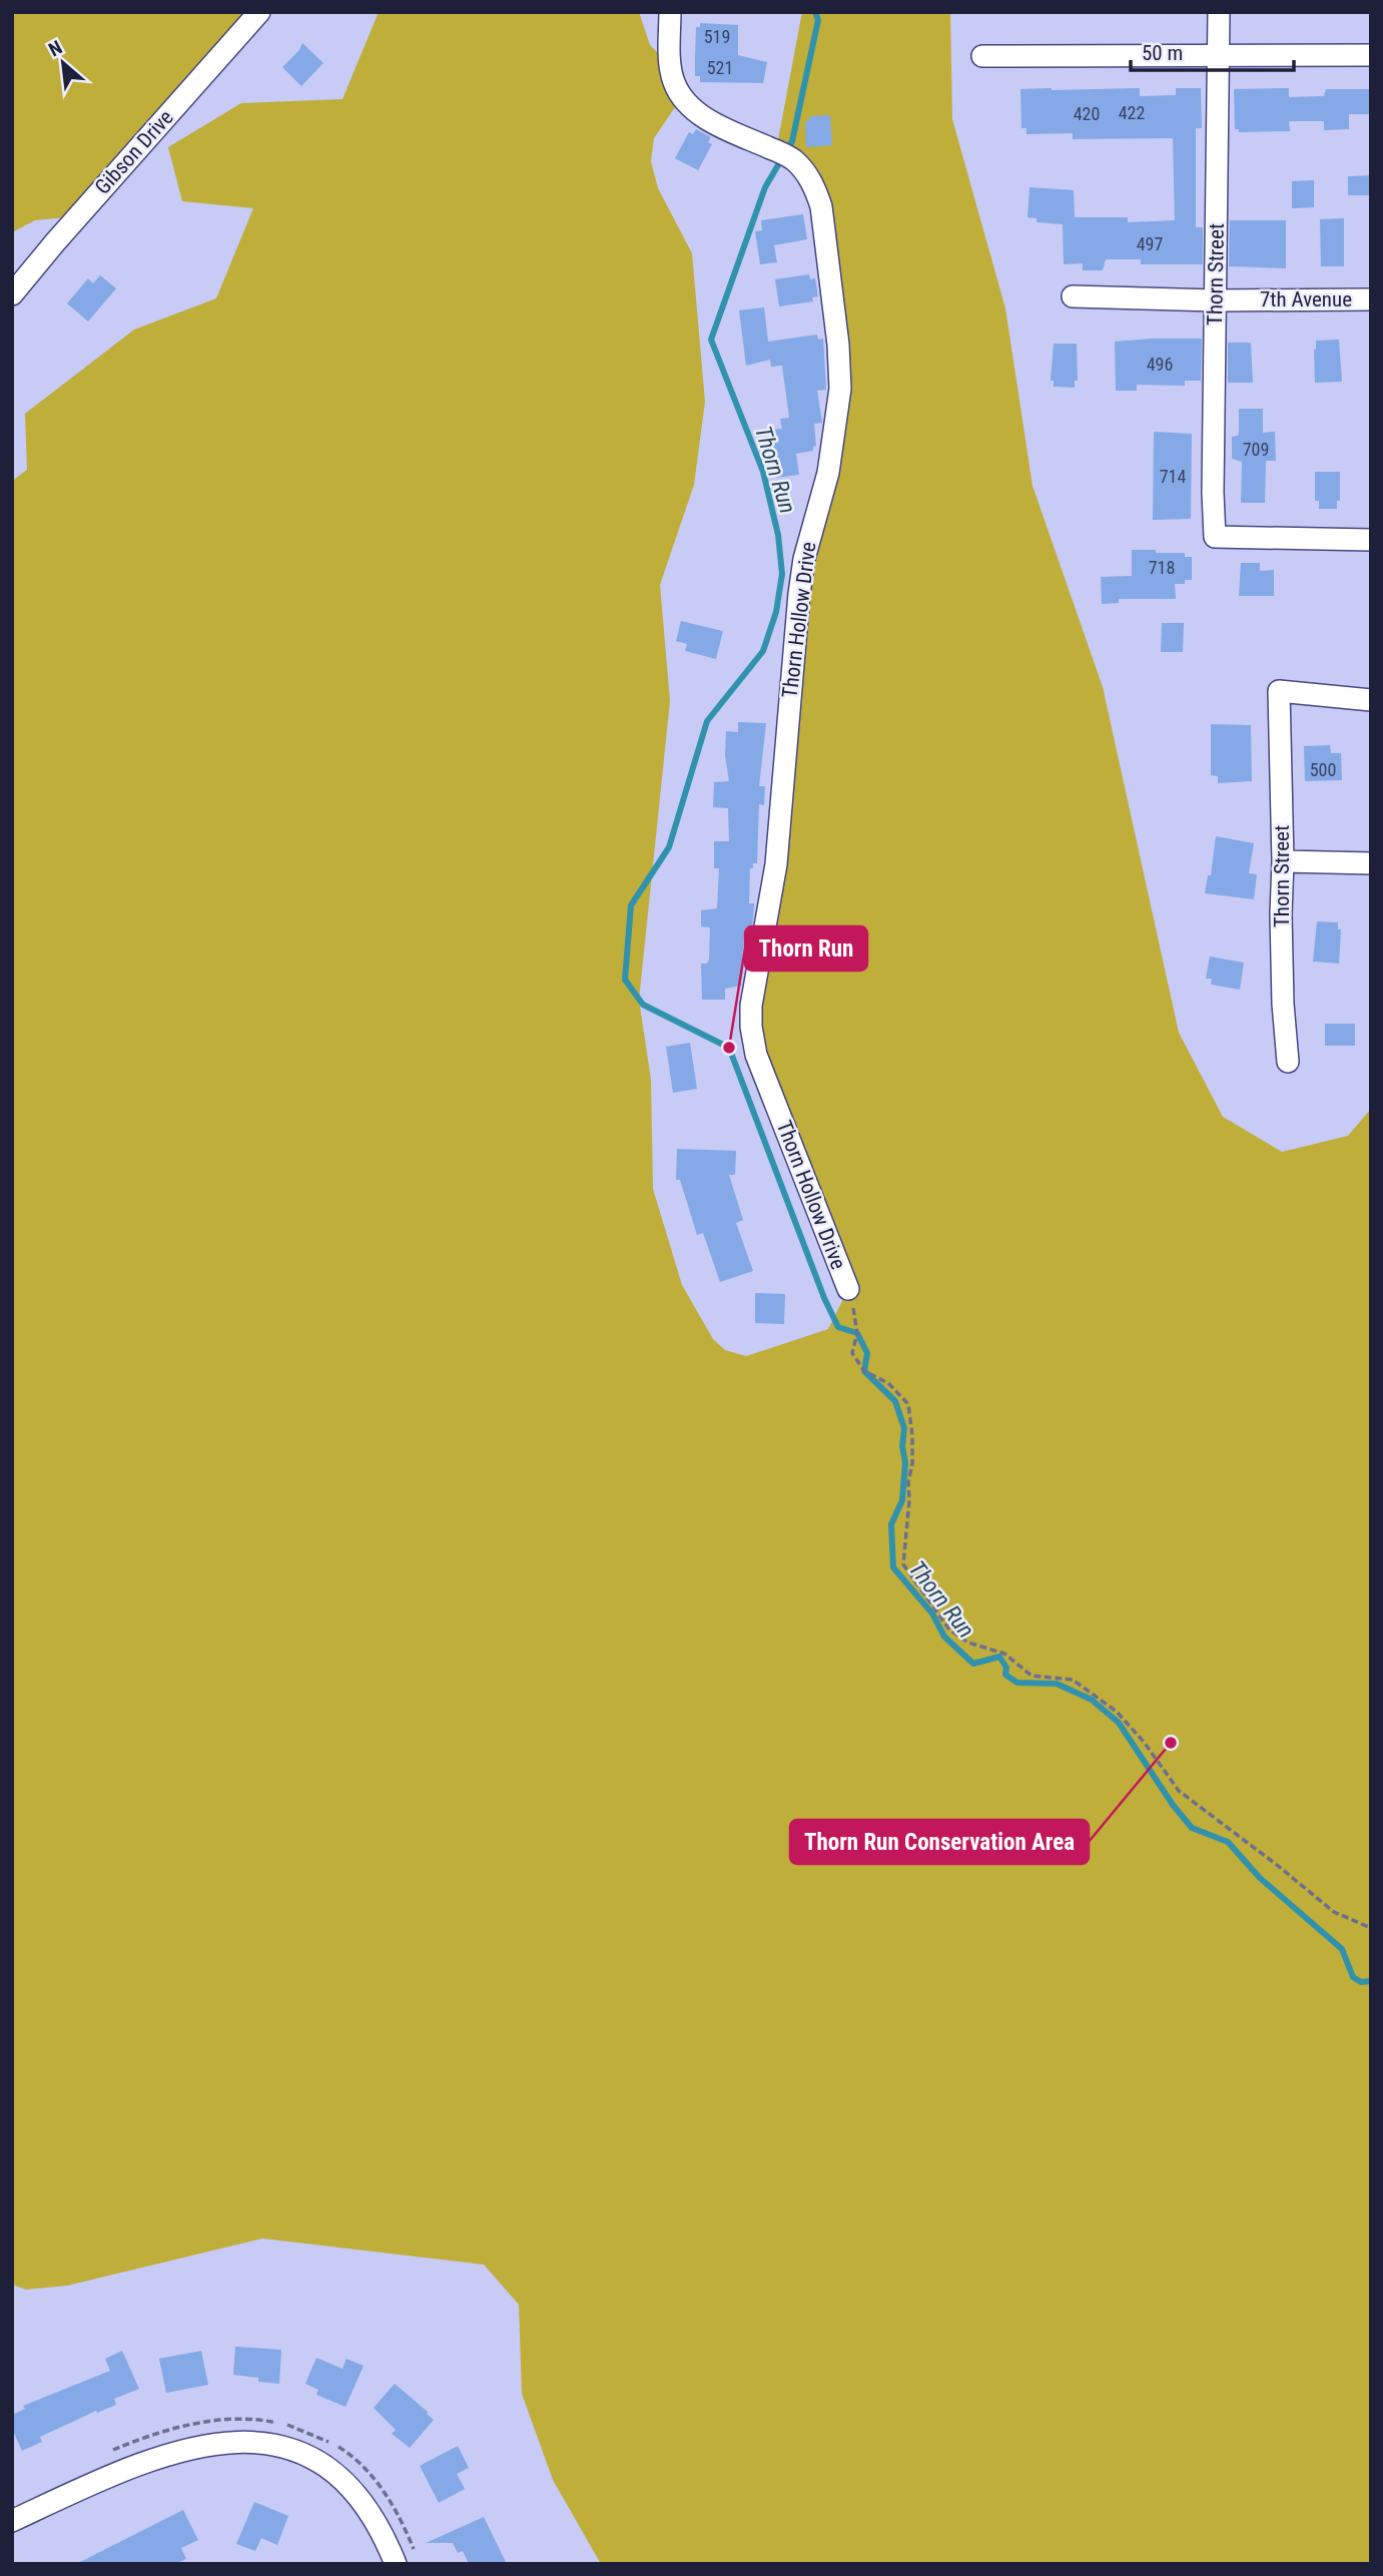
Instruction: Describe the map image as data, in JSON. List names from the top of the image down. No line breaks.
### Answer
{"streets":{"street":["Gibson Drive","Thorn Street","7th Avenue","Thorn Hollow Drive"]},"crossings":[["Thorn Street","7th Avenue"]],"water":["Thorn Run"],"places":["Thorn Run","Thorn Run Conservation Area"],"house_numbers":["519","521","422","420","497","496","709","714","718","500"],"scale_bar":"50 m","north":"top left"}
